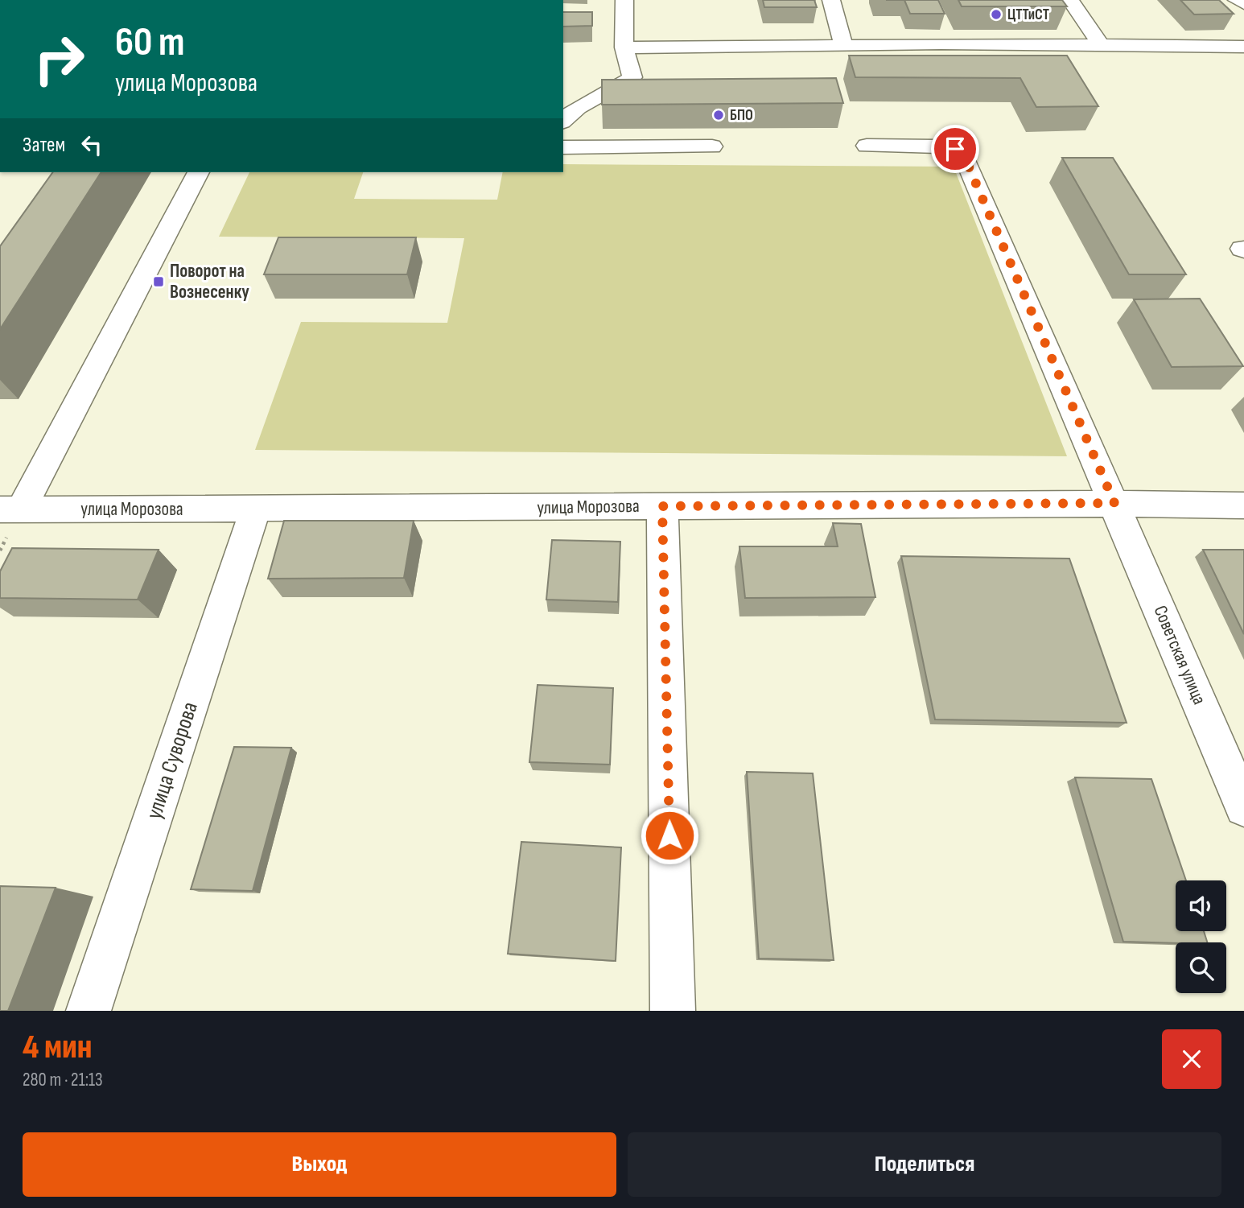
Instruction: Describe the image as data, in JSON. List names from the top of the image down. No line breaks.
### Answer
{"streets":{"street":["улица Морозова","Советская улица","улица Суворова"]},"crossings":[["улица Морозова","Советская улица"],["улица Морозова","улица Суворова"]],"places":{"other":["ЦТТиСТ","БПО"],"transit":["Поворот на Вознесенку"]},"page":{"turn":["60 m","улица Морозова"],"then":"Затем","heading":["4 мин","280 m · 21:13"],"buttons":["Выход","Поделиться"]}}
